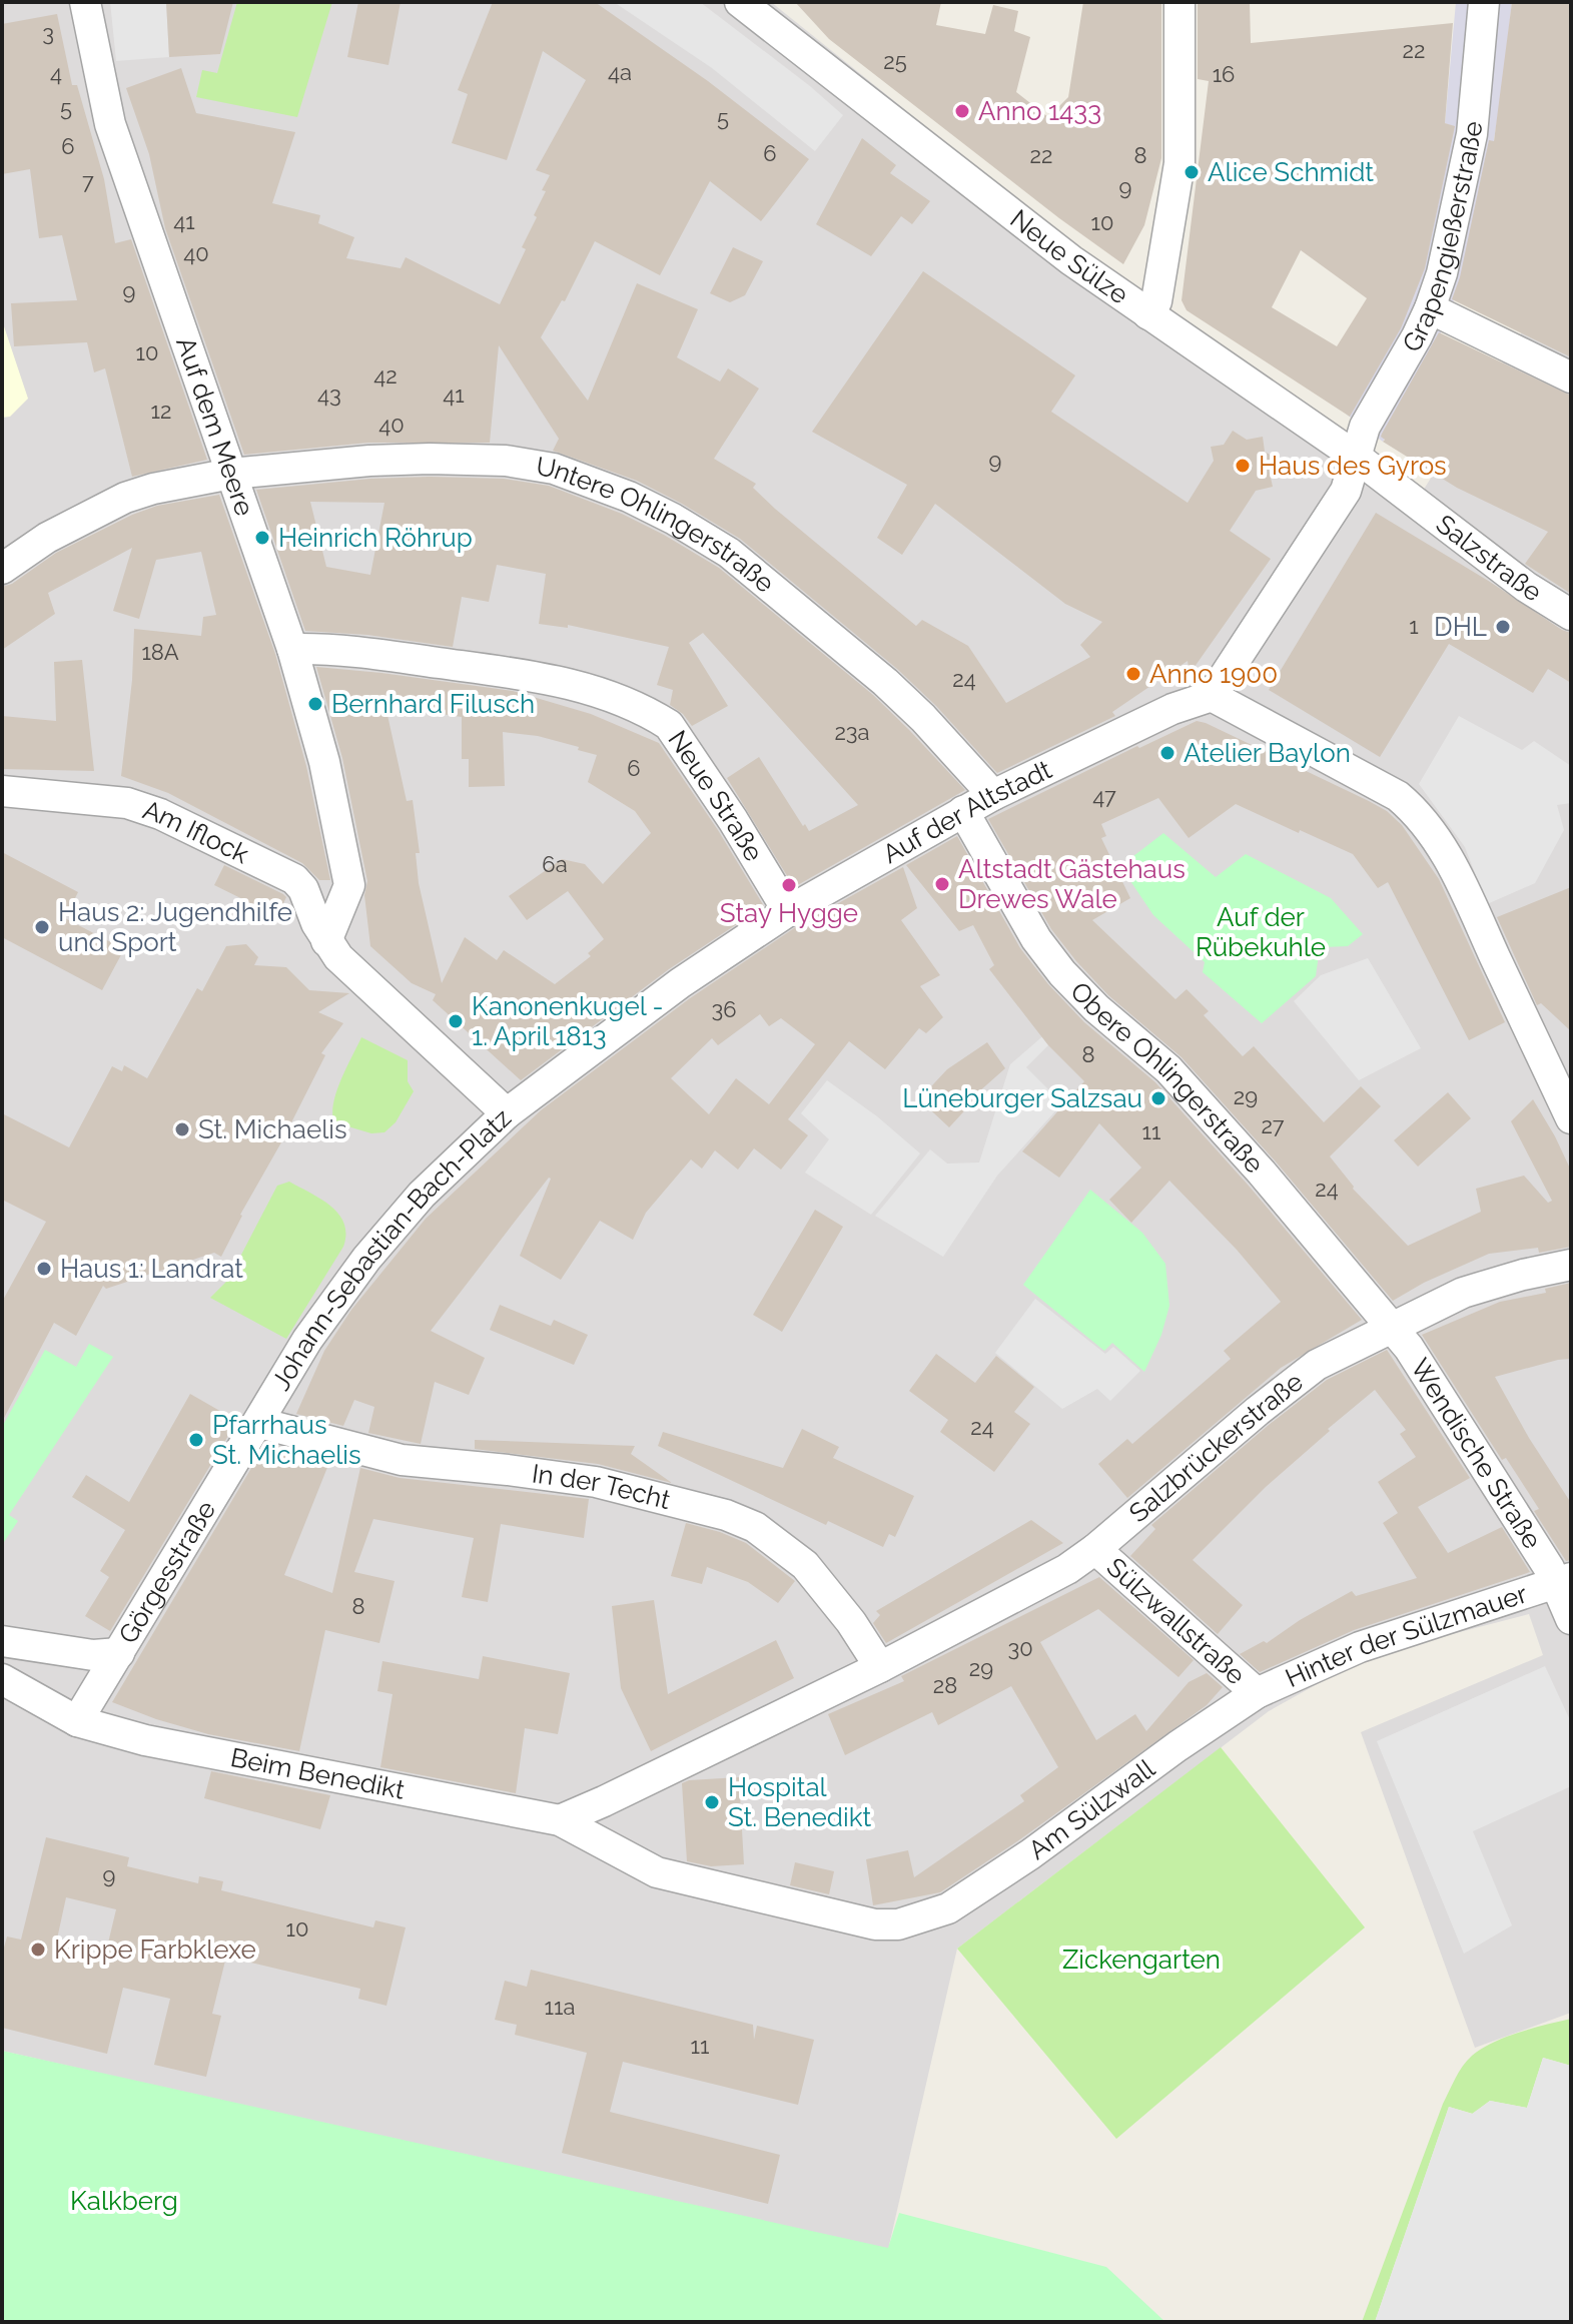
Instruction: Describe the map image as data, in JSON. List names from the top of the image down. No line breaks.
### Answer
{"streets":{"street":["Grapengießerstraße","Neue Sülze","Auf dem Meere","Untere Ohlingerstraße","Salzstraße","Neue Straße","Auf der Altstadt","Am Iflock","Obere Ohlingerstraße","Johann-Sebastian-Bach-Platz","Salzbrückerstraße","Wendische Straße","In der Techt","Görgesstraße","Sülzwallstraße","Hinter der Sülzmauer","Beim Benedikt","Am Sülzwall"]},"crossings":[["Grapengießerstraße","Neue Sülze"],["Neue Sülze","Salzstraße"],["Auf dem Meere","Untere Ohlingerstraße"],["Auf dem Meere","Neue Straße"],["Auf dem Meere","Am Iflock"],["Auf dem Meere","Johann-Sebastian-Bach-Platz"],["Untere Ohlingerstraße","Auf der Altstadt"],["Neue Straße","Auf der Altstadt"],["Auf der Altstadt","Obere Ohlingerstraße"],["Auf der Altstadt","Johann-Sebastian-Bach-Platz"],["Am Iflock","Johann-Sebastian-Bach-Platz"],["Obere Ohlingerstraße","Salzbrückerstraße"],["Obere Ohlingerstraße","Wendische Straße"],["Johann-Sebastian-Bach-Platz","In der Techt"],["Johann-Sebastian-Bach-Platz","Görgesstraße"],["Salzbrückerstraße","Wendische Straße"],["Salzbrückerstraße","In der Techt"],["Salzbrückerstraße","Sülzwallstraße"],["Wendische Straße","Hinter der Sülzmauer"],["In der Techt","Görgesstraße"],["Görgesstraße","Beim Benedikt"],["Sülzwallstraße","Hinter der Sülzmauer"],["Sülzwallstraße","Am Sülzwall"],["Hinter der Sülzmauer","Am Sülzwall"],["Beim Benedikt","Am Sülzwall"]],"parks":["Auf der Rübekuhle","Zickengarten","Kalkberg"],"places":["Anno 1433","Alice Schmidt","Haus des Gyros","Heinrich Röhrup","DHL","Anno 1900","Bernhard Filusch","Atelier Baylon","Altstadt Gästehaus Drewes Wale","Stay Hygge","Haus 2: Jugendhilfe und Sport","Kanonenkugel - 1. April 1813","Lüneburger Salzsau","St. Michaelis","Haus 1: Landrat","Pfarrhaus St. Michaelis","Hospital St. Benedikt","Krippe Farbklexe"],"house_numbers":["3","22","25","4a","4","16","5","5","6","6","22","8","7","9","41","10","40","9","10","42","43","41","12","40","9","1","18A","24","23a","6","47","6a","36","8","29","27","11","24","24","8","30","29","28","9","10","11a","11"]}
